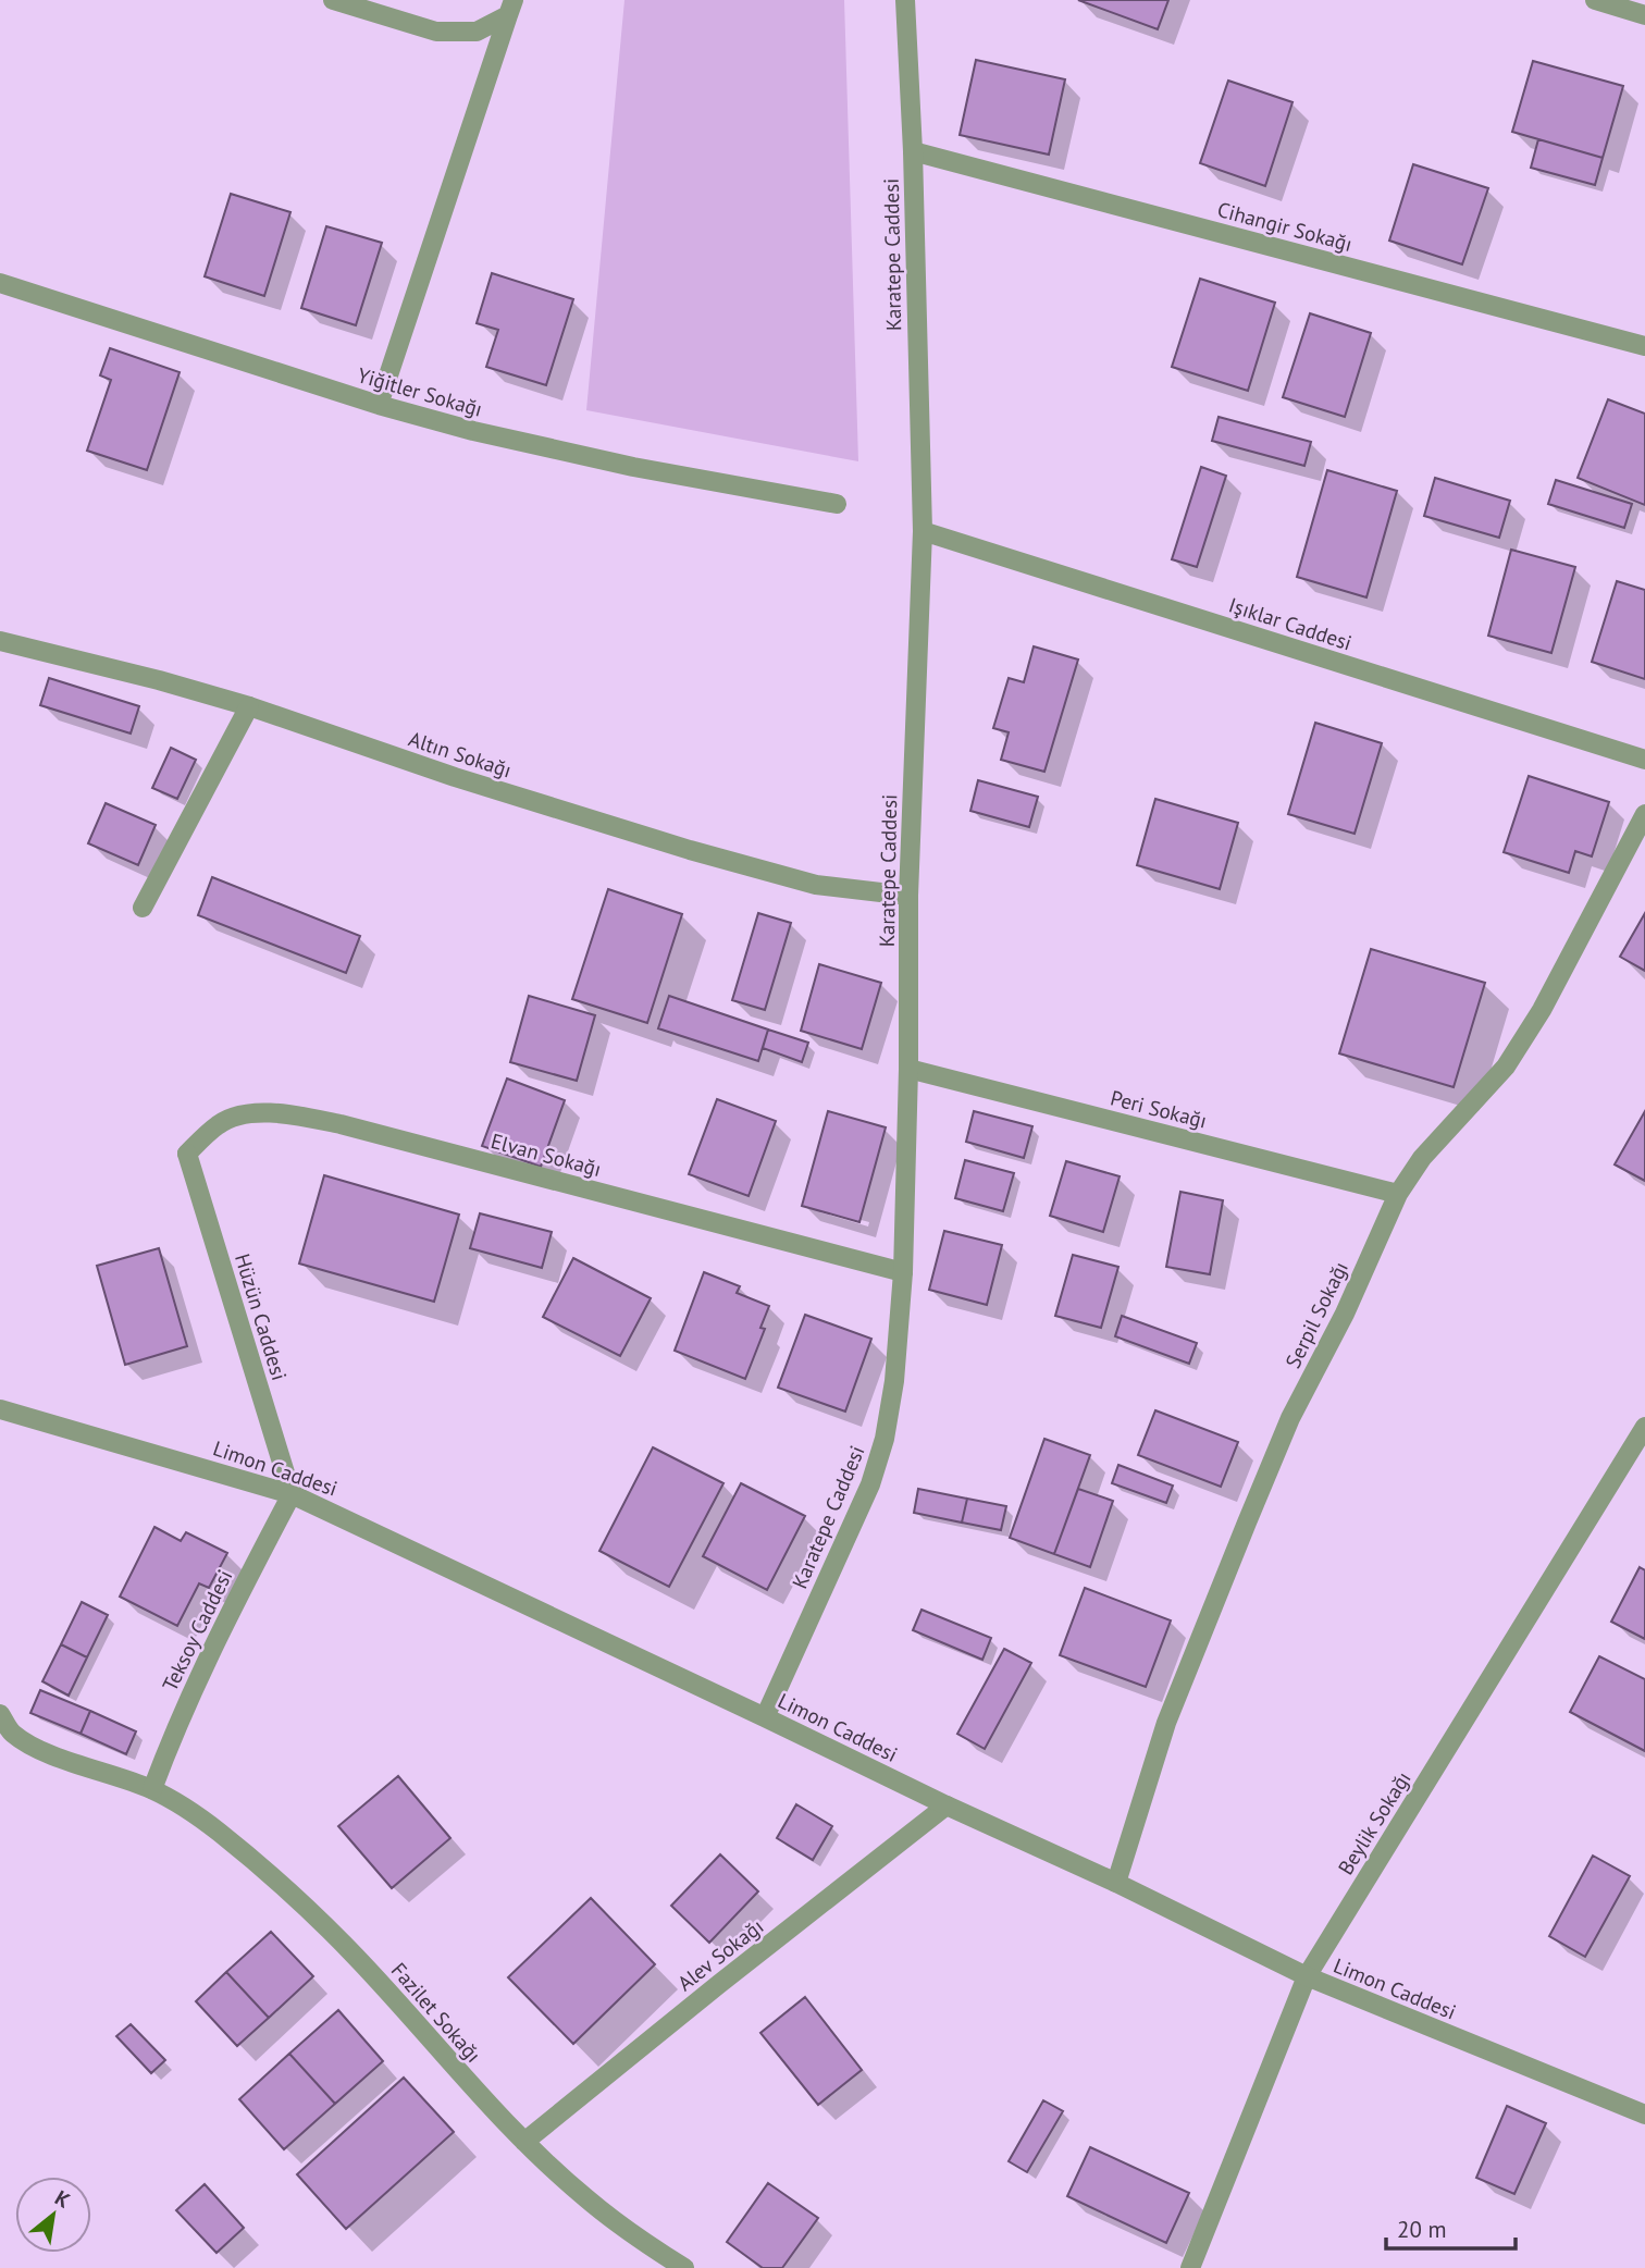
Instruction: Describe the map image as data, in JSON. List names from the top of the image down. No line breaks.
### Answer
{"streets":{"street":["Cihangir Sokağı","Karatepe Caddesi","Yiğitler Sokağı","Işıklar Caddesi","Altın Sokağı","Peri Sokağı","Elvan Sokağı","Serpil Sokağı","Hüzün Caddesi","Limon Caddesi","Teksoy Caddesi","Beylik Sokağı","Alev Sokağı","Fazilet Sokağı"]},"crossings":[["Cihangir Sokağı","Karatepe Caddesi"],["Karatepe Caddesi","Işıklar Caddesi"],["Karatepe Caddesi","Altın Sokağı"],["Karatepe Caddesi","Peri Sokağı"],["Karatepe Caddesi","Elvan Sokağı"],["Karatepe Caddesi","Limon Caddesi"],["Peri Sokağı","Serpil Sokağı"],["Elvan Sokağı","Hüzün Caddesi"],["Serpil Sokağı","Limon Caddesi"],["Hüzün Caddesi","Limon Caddesi"],["Hüzün Caddesi","Teksoy Caddesi"],["Limon Caddesi","Teksoy Caddesi"],["Limon Caddesi","Beylik Sokağı"],["Limon Caddesi","Alev Sokağı"],["Teksoy Caddesi","Fazilet Sokağı"],["Alev Sokağı","Fazilet Sokağı"]],"scale_bar":"20 m","north":"top right"}
